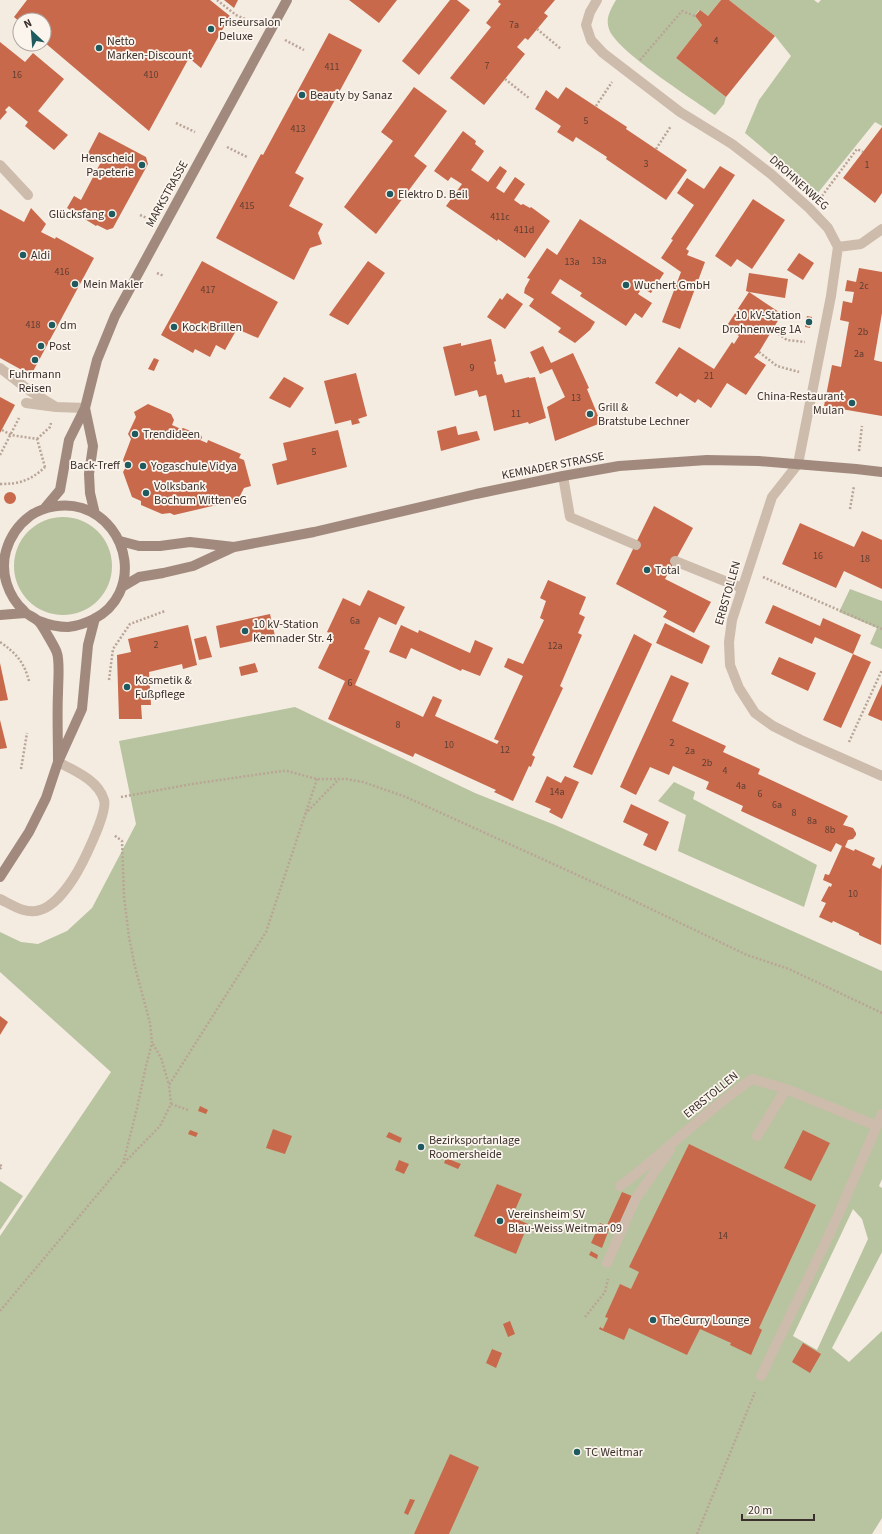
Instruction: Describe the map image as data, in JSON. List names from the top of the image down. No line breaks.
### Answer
{"streets":{"main road":["MARKSTRASSE","KEMNADER STRASSE"],"street":["DROHNENWEG","ERBSTOLLEN"]},"crossings":[["MARKSTRASSE","KEMNADER STRASSE"],["KEMNADER STRASSE","ERBSTOLLEN"]],"places":["Friseursalon Deluxe","Netto Marken-Discount","Beauty by Sanaz","Henscheid Papeterie","Elektro D. Beil","Glücksfang","Aldi","Mein Makler","Wuchert GmbH","10 kV-Station Drohnenweg 1A","dm","Kock Brillen","Post","Fuhrmann Reisen","China-Restaurant Mulan","Grill & Bratstube Lechner","Trendideen","Back-Treff","Yogaschule Vidya","Volksbank Bochum Witten eG","Total","10 kV-Station Kemnader Str. 4","Kosmetik & Fußpflege","Bezirksportanlage Roomersheide","Vereinsheim SV Blau-Weiss Weitmar 09","The Curry Lounge","TC Weitmar"],"house_numbers":["7a","4","7","411","16","410","5","413","3","1","415","411c","411d","13a","13a","416","2c","417","418","2b","2a","9","21","13","11","5","16","18","6a","2","12a","6","8","2","10","12","2a","2b","4","4a","14a","6","6a","8","8a","8b","10","14"],"scale_bar":"20 m","north":"top left"}
